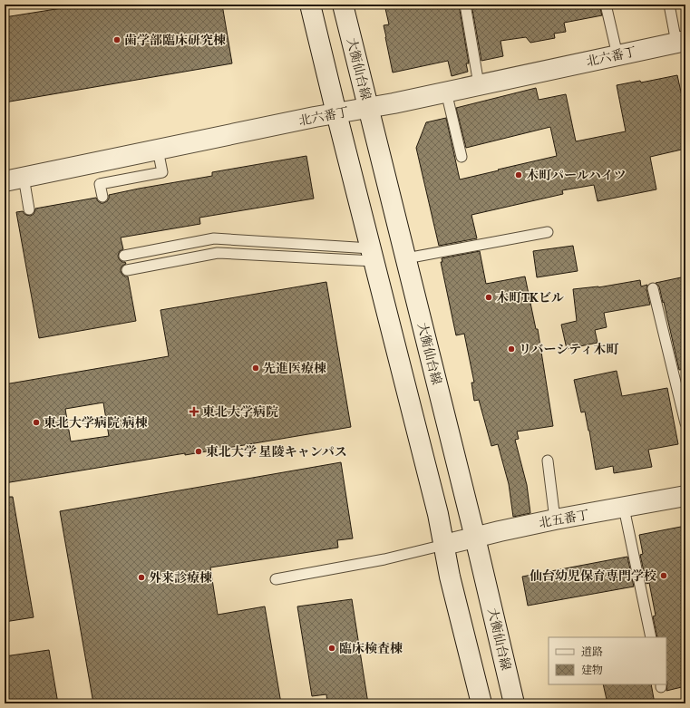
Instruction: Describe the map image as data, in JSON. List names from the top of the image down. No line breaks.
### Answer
{"streets":{"main road":["北六番丁","大衡仙台線","北五番丁"]},"crossings":[["北六番丁","大衡仙台線"],["大衡仙台線","北五番丁"]],"places":{"other":["歯学部臨床研究棟","木町パールハイツ","木町TKビル","リバーシティ木町","先進医療棟","東北大学病院 病棟","東北大学 星陵キャンパス","仙台幼児保育専門学校","外来診療棟","臨床検査棟"],"health":["東北大学病院"]},"legend":["道路","建物"]}
